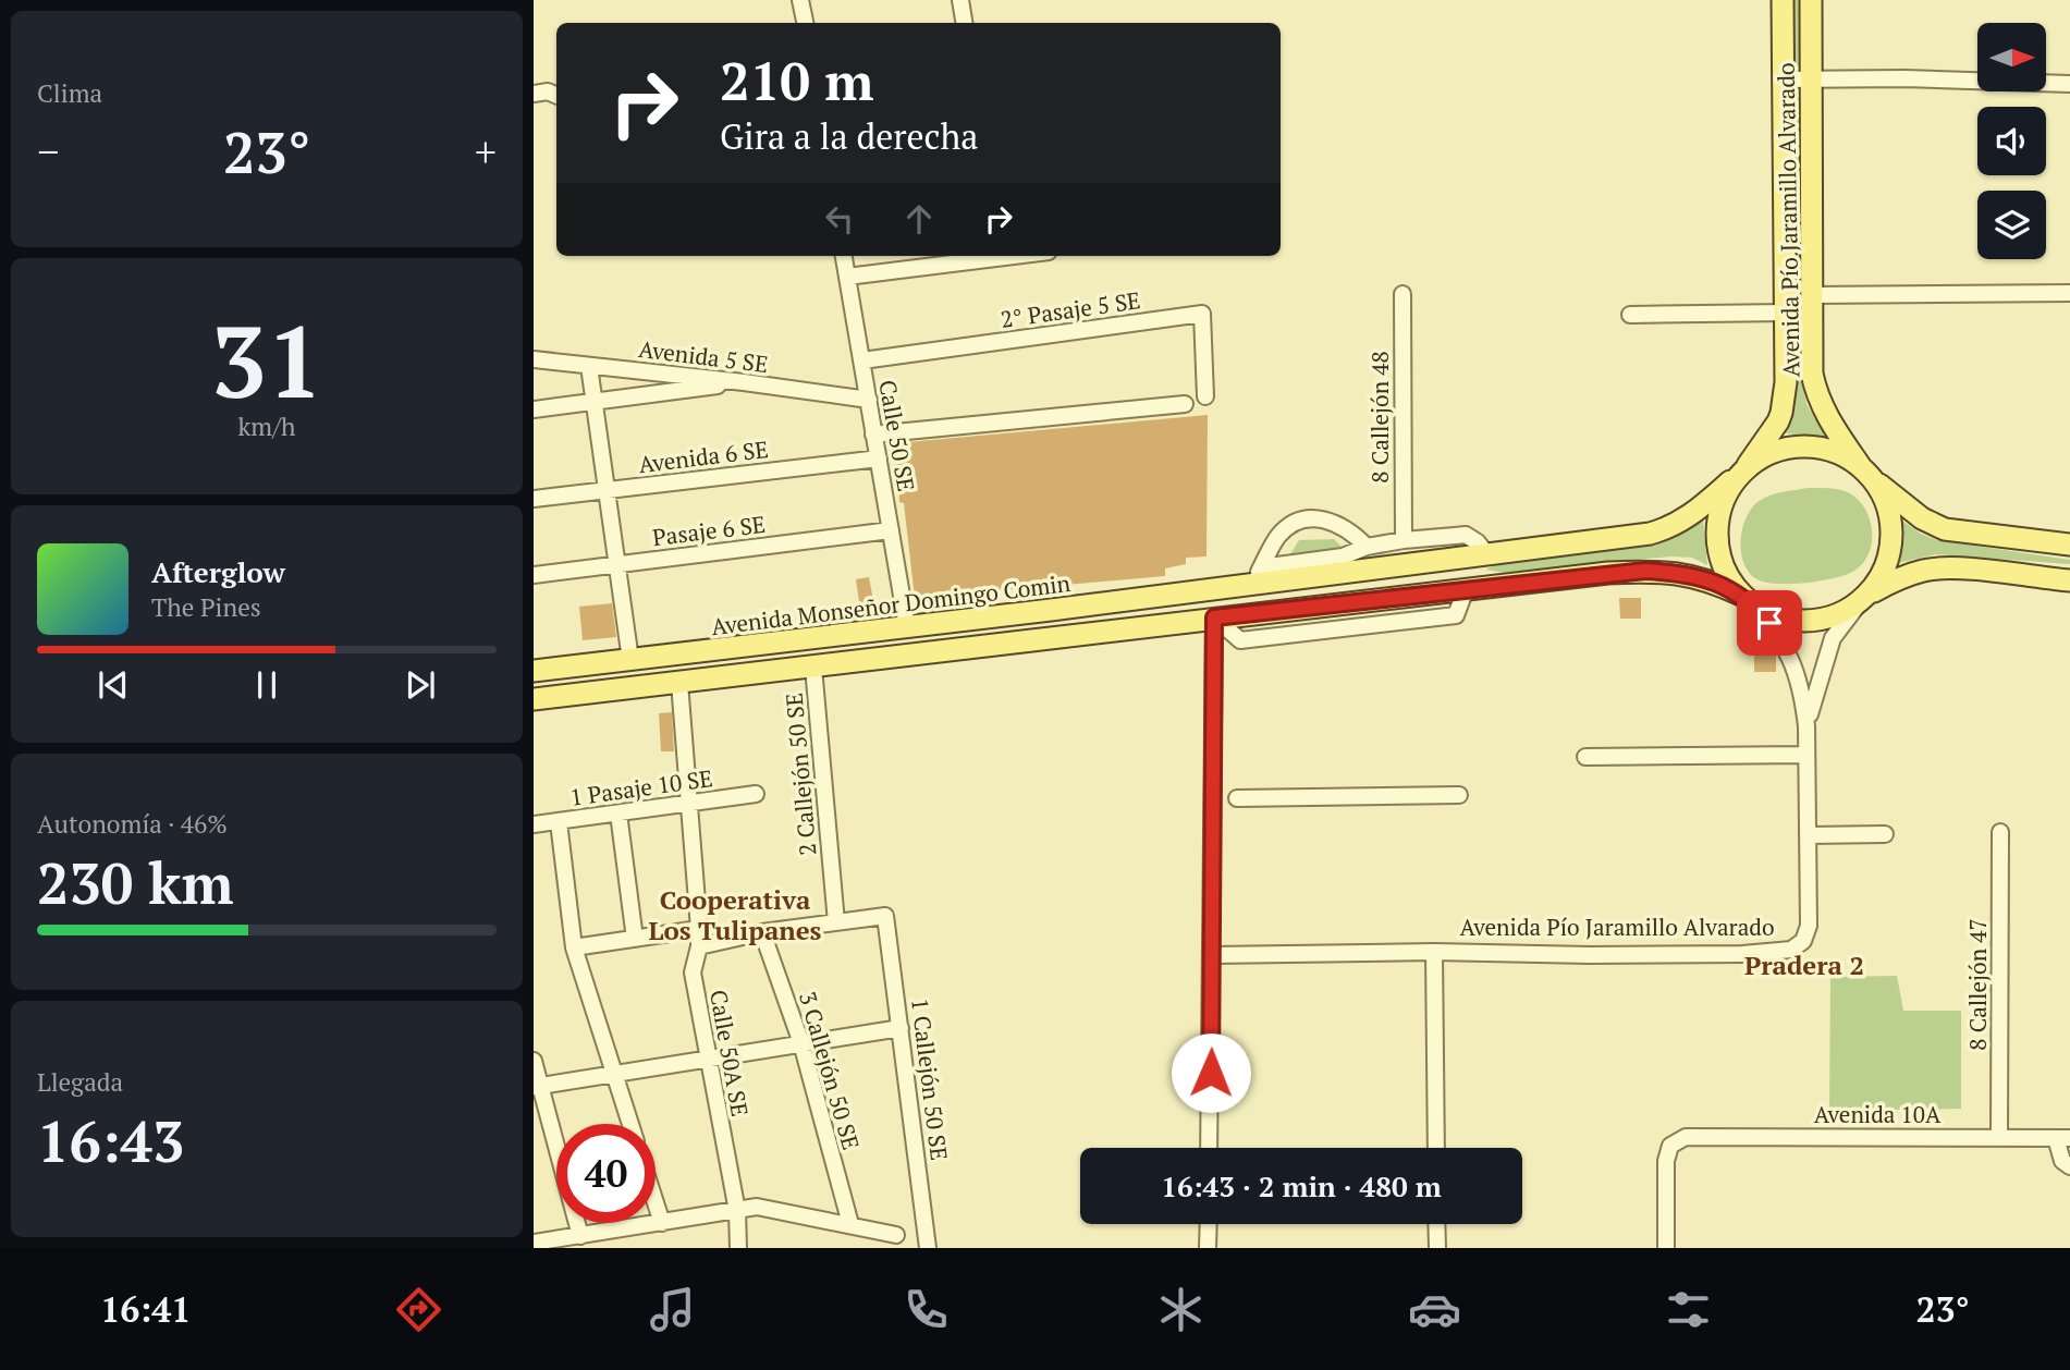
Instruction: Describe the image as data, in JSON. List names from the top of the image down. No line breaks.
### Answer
{"streets":{"main road":["Avenida Pío Jaramillo Alvarado","Avenida Monseñor Domingo Comin"],"street":["2° Pasaje 5 SE","Avenida 5 SE","8 Callejón 48","Calle 50 SE","Avenida 6 SE","Pasaje 6 SE","2 Callejón 50 SE","1 Pasaje 10 SE","8 Callejón 47","Calle 50A SE","3 Callejón 50 SE","1 Callejón 50 SE","Avenida 10A"]},"crossings":[["Avenida Pío Jaramillo Alvarado","Avenida Monseñor Domingo Comin"],["2° Pasaje 5 SE","Calle 50 SE"],["Avenida 5 SE","Calle 50 SE"],["8 Callejón 48","Avenida Monseñor Domingo Comin"],["Calle 50 SE","Avenida 6 SE"],["Calle 50 SE","Pasaje 6 SE"],["Calle 50 SE","Avenida Monseñor Domingo Comin"],["2 Callejón 50 SE","1 Callejón 50 SE"],["1 Pasaje 10 SE","Calle 50A SE"],["8 Callejón 47","Avenida 10A"]],"districts":["Cooperativa Los Tulipanes","Pradera 2"],"north":"right","page":{"tile":["Clima",["31","km/h"],["Autonomía · 46%","230 km"],["Llegada","16:43"]],"turn":["210 m","Gira a la derecha"],"heat":["−","23°","+"],"song":["Afterglow","The Pines"],"limit":"40","trip":"16:43 · 2 min · 480 m","tabs":["16:41","23°"]}}
